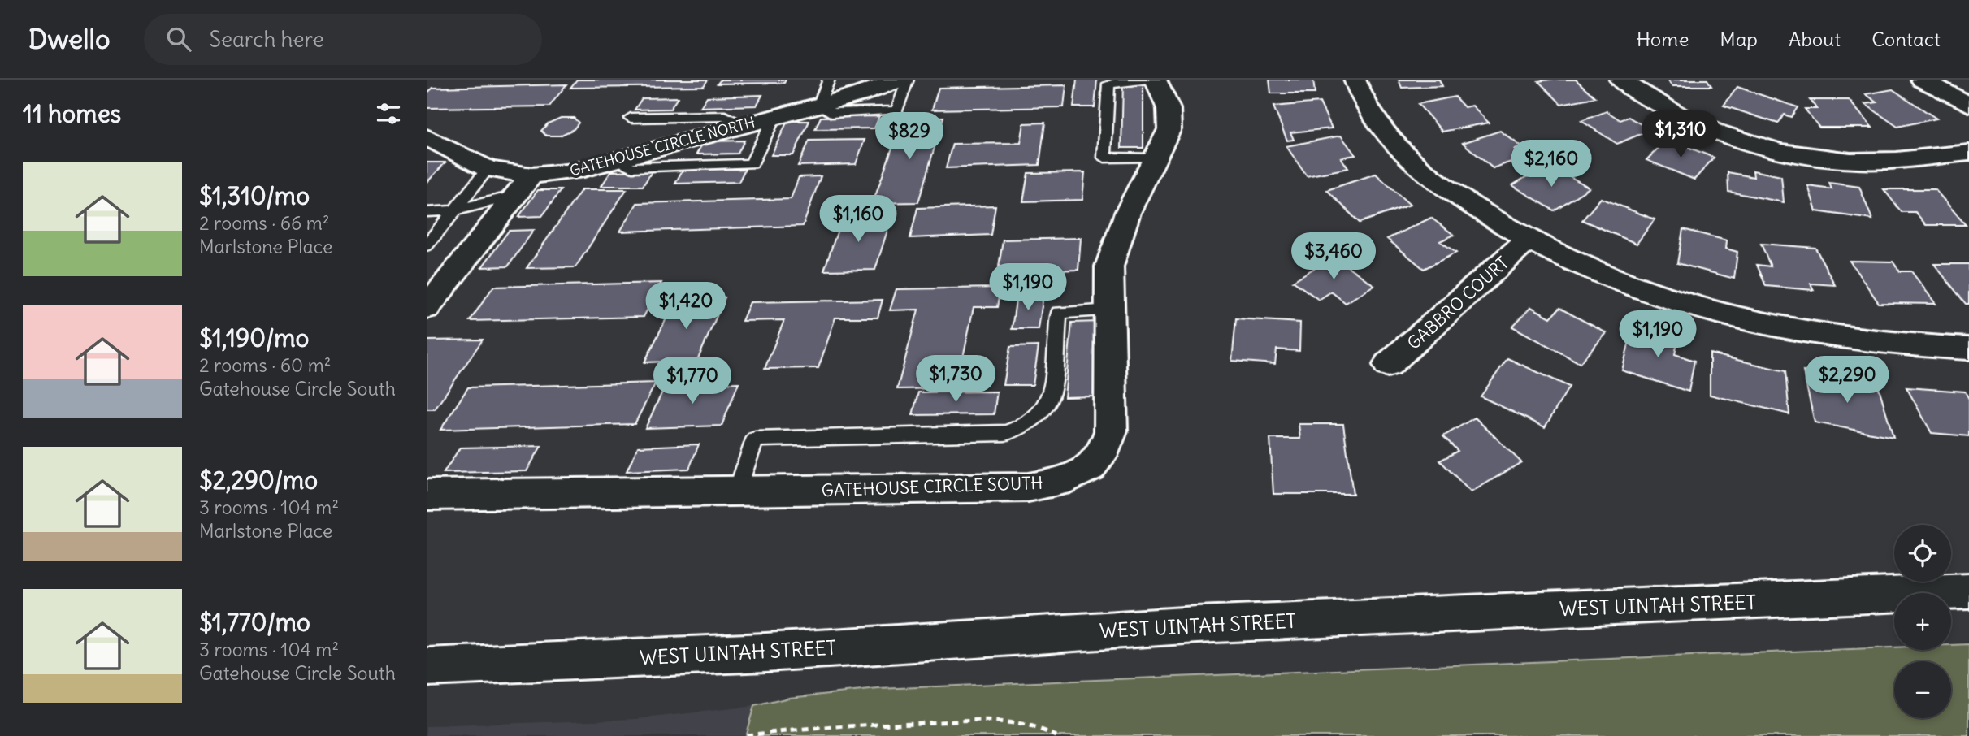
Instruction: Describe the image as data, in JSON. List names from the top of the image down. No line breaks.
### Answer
{"streets":{"street":["GATEHOUSE CIRCLE NORTH","GABBRO COURT","GATEHOUSE CIRCLE SOUTH","WEST UINTAH STREET"]},"page":{"header":"Dwello","search":"Search here","nav":["Home","Map","About","Contact"],"heading":"11 homes","price":["$1,310","$829","$2,160","$1,160","$3,460","$1,190","$1,420","$1,190","$1,730","$2,290","$1,770"],"list":[{"name":"$1,310/mo","note":"2 rooms · 66 m² · Marlstone Place"},{"name":"$1,190/mo","note":"2 rooms · 60 m² · Gatehouse Circle South"},{"name":"$2,290/mo","note":"3 rooms · 104 m² · Marlstone Place"},{"name":"$1,770/mo","note":"3 rooms · 104 m² · Gatehouse Circle South"}],"map_buttons":["+","−"]}}
